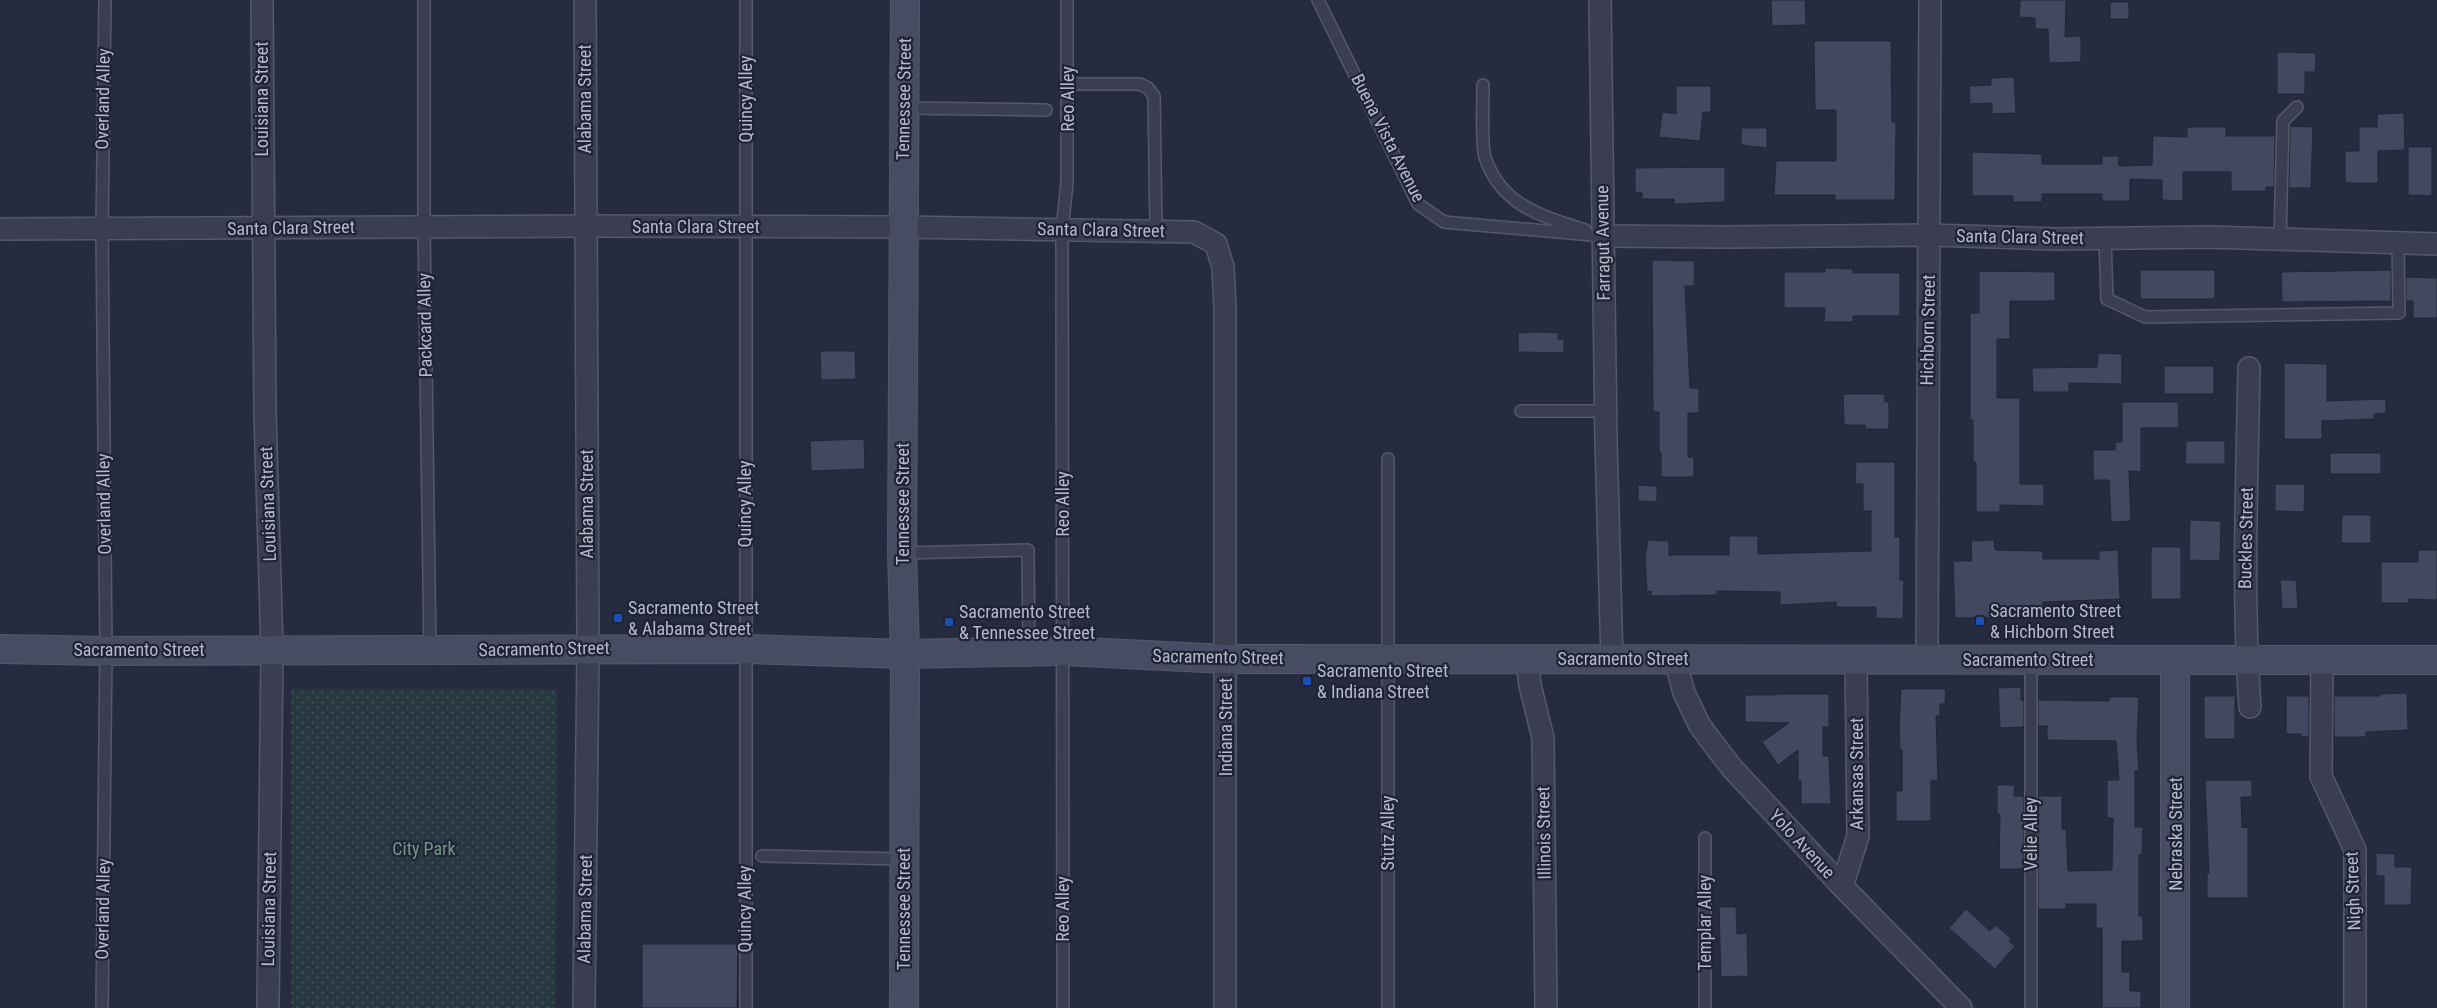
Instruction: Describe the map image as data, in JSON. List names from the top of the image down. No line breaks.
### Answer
{"streets":{"main road":["Tennessee Street","Sacramento Street","Nebraska Street"],"street":["Louisiana Street","Alabama Street","Santa Clara Street","Farragut Avenue","Hichborn Street","Buckles Street","Indiana Street","Arkansas Street","Illinois Street","Yolo Avenue","Nigh Street"],"lane":["Overland Alley","Quincy Alley","Reo Alley","Buena Vista Avenue","Packcard Alley","Stutz Alley","Velie Alley","Templar Alley"]},"crossings":[["Overland Alley","Santa Clara Street"],["Overland Alley","Sacramento Street"],["Louisiana Street","Santa Clara Street"],["Louisiana Street","Sacramento Street"],["Alabama Street","Santa Clara Street"],["Alabama Street","Sacramento Street"],["Quincy Alley","Santa Clara Street"],["Quincy Alley","Sacramento Street"],["Tennessee Street","Santa Clara Street"],["Tennessee Street","Sacramento Street"],["Reo Alley","Santa Clara Street"],["Reo Alley","Sacramento Street"],["Buena Vista Avenue","Santa Clara Street"],["Buena Vista Avenue","Farragut Avenue"],["Santa Clara Street","Farragut Avenue"],["Santa Clara Street","Packcard Alley"],["Santa Clara Street","Hichborn Street"],["Santa Clara Street","Indiana Street"],["Farragut Avenue","Sacramento Street"],["Packcard Alley","Sacramento Street"],["Hichborn Street","Sacramento Street"],["Buckles Street","Sacramento Street"],["Sacramento Street","Indiana Street"],["Sacramento Street","Arkansas Street"],["Sacramento Street","Stutz Alley"],["Sacramento Street","Illinois Street"],["Sacramento Street","Velie Alley"],["Sacramento Street","Nebraska Street"],["Sacramento Street","Yolo Avenue"],["Sacramento Street","Nigh Street"],["Arkansas Street","Yolo Avenue"]],"parks":["City Park"],"places":{"transit":["Sacramento Street & Alabama Street","Sacramento Street & Hichborn Street","Sacramento Street & Tennessee Street","Sacramento Street & Indiana Street"]}}
